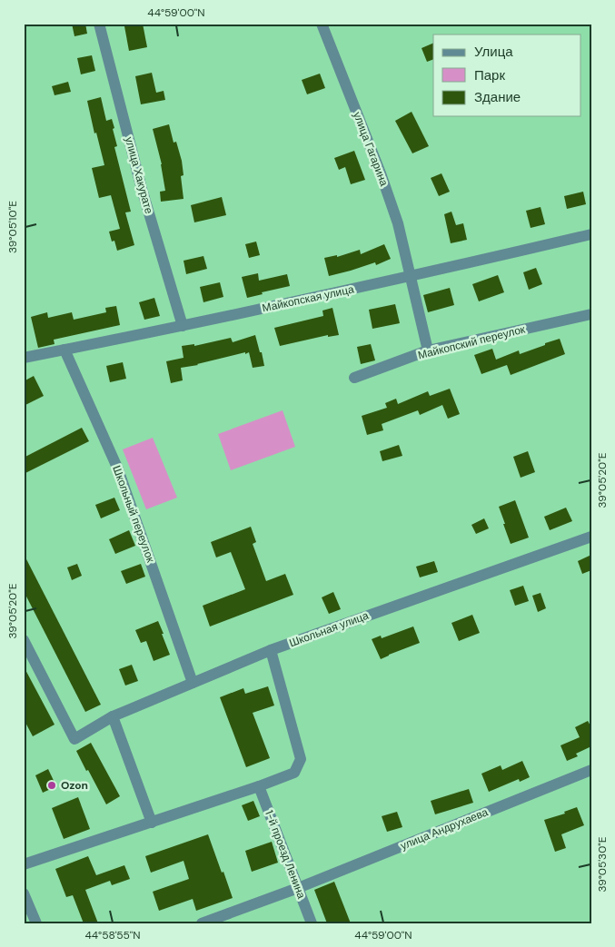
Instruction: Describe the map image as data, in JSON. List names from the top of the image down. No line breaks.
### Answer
{"streets":{"street":["улица Гагарина","улица Хакурате","Майкопская улица","Майкопский переулок","Школьный переулок","Школьная улица","улица Андрухаева","1-й проезд Ленина"]},"crossings":[["улица Гагарина","Майкопская улица"],["улица Гагарина","Майкопский переулок"],["улица Хакурате","Майкопская улица"],["Майкопская улица","Школьный переулок"],["Школьный переулок","Школьная улица"],["улица Андрухаева","1-й проезд Ленина"]],"places":["Ozon"],"legend":["Улица","Парк","Здание"],"coordinates":["44°59'00\"N","39°05'10\"E","39°05'20\"E","39°05'30\"E","44°58'55\"N"]}
